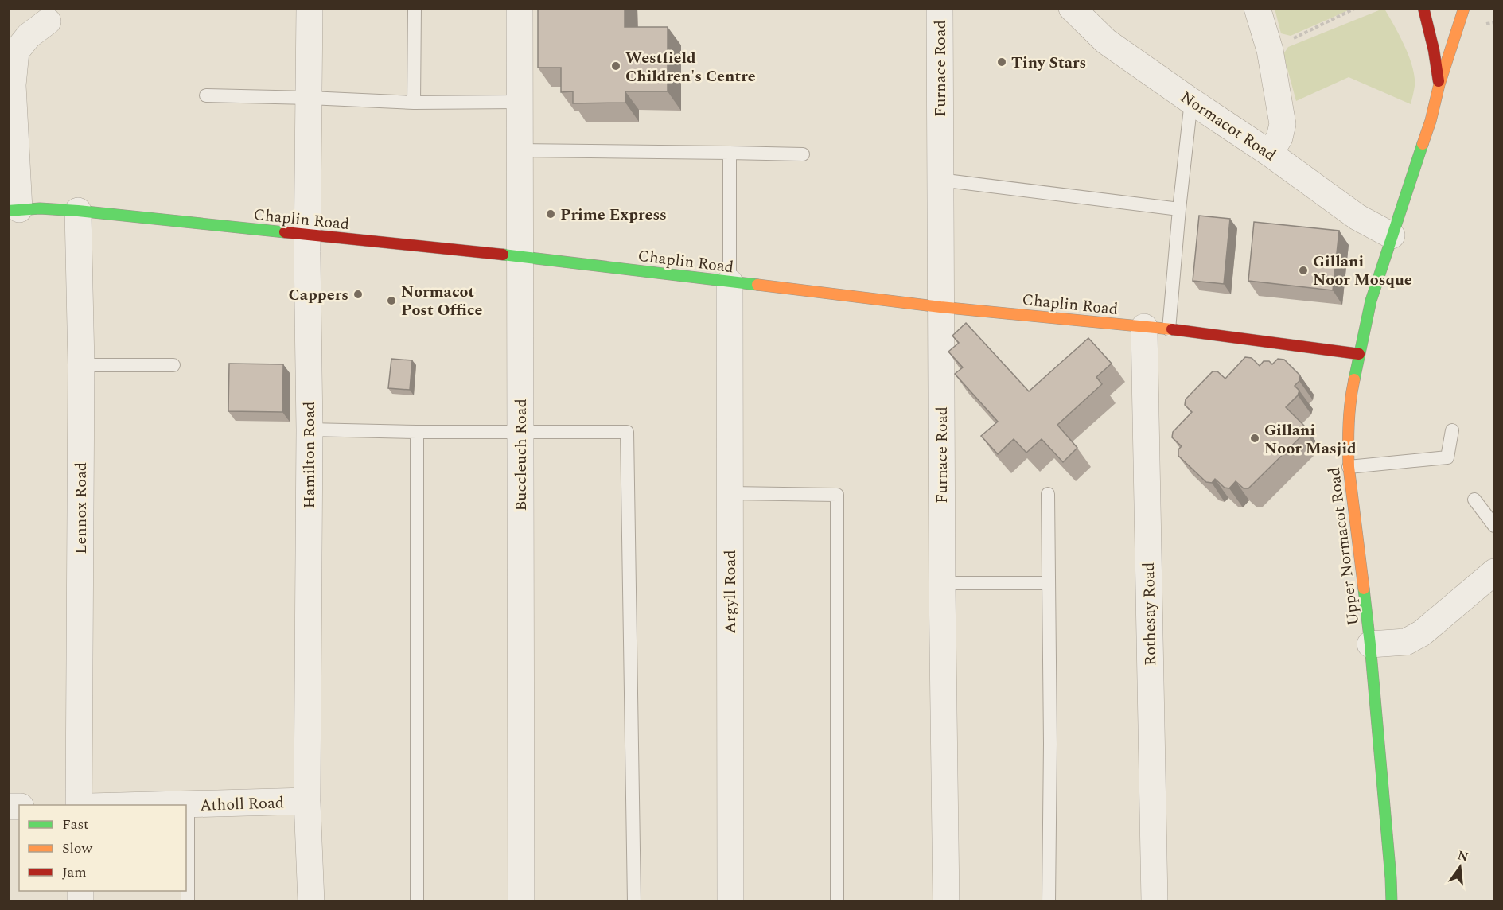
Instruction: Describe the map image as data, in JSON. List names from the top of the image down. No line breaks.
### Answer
{"streets":{"street":["Furnace Road","Normacot Road","Chaplin Road","Hamilton Road","Buccleuch Road","Lennox Road","Upper Normacot Road","Argyll Road","Rothesay Road","Atholl Road"]},"crossings":[["Furnace Road","Chaplin Road"],["Normacot Road","Upper Normacot Road"],["Chaplin Road","Hamilton Road"],["Chaplin Road","Buccleuch Road"],["Chaplin Road","Lennox Road"],["Chaplin Road","Upper Normacot Road"],["Chaplin Road","Argyll Road"],["Chaplin Road","Rothesay Road"],["Hamilton Road","Atholl Road"]],"places":["Tiny Stars","Westfield Children's Centre","Prime Express","Gillani Noor Mosque","Cappers","Normacot Post Office","Gillani Noor Masjid"],"legend":["Fast","Slow","Jam"],"north":"top"}
